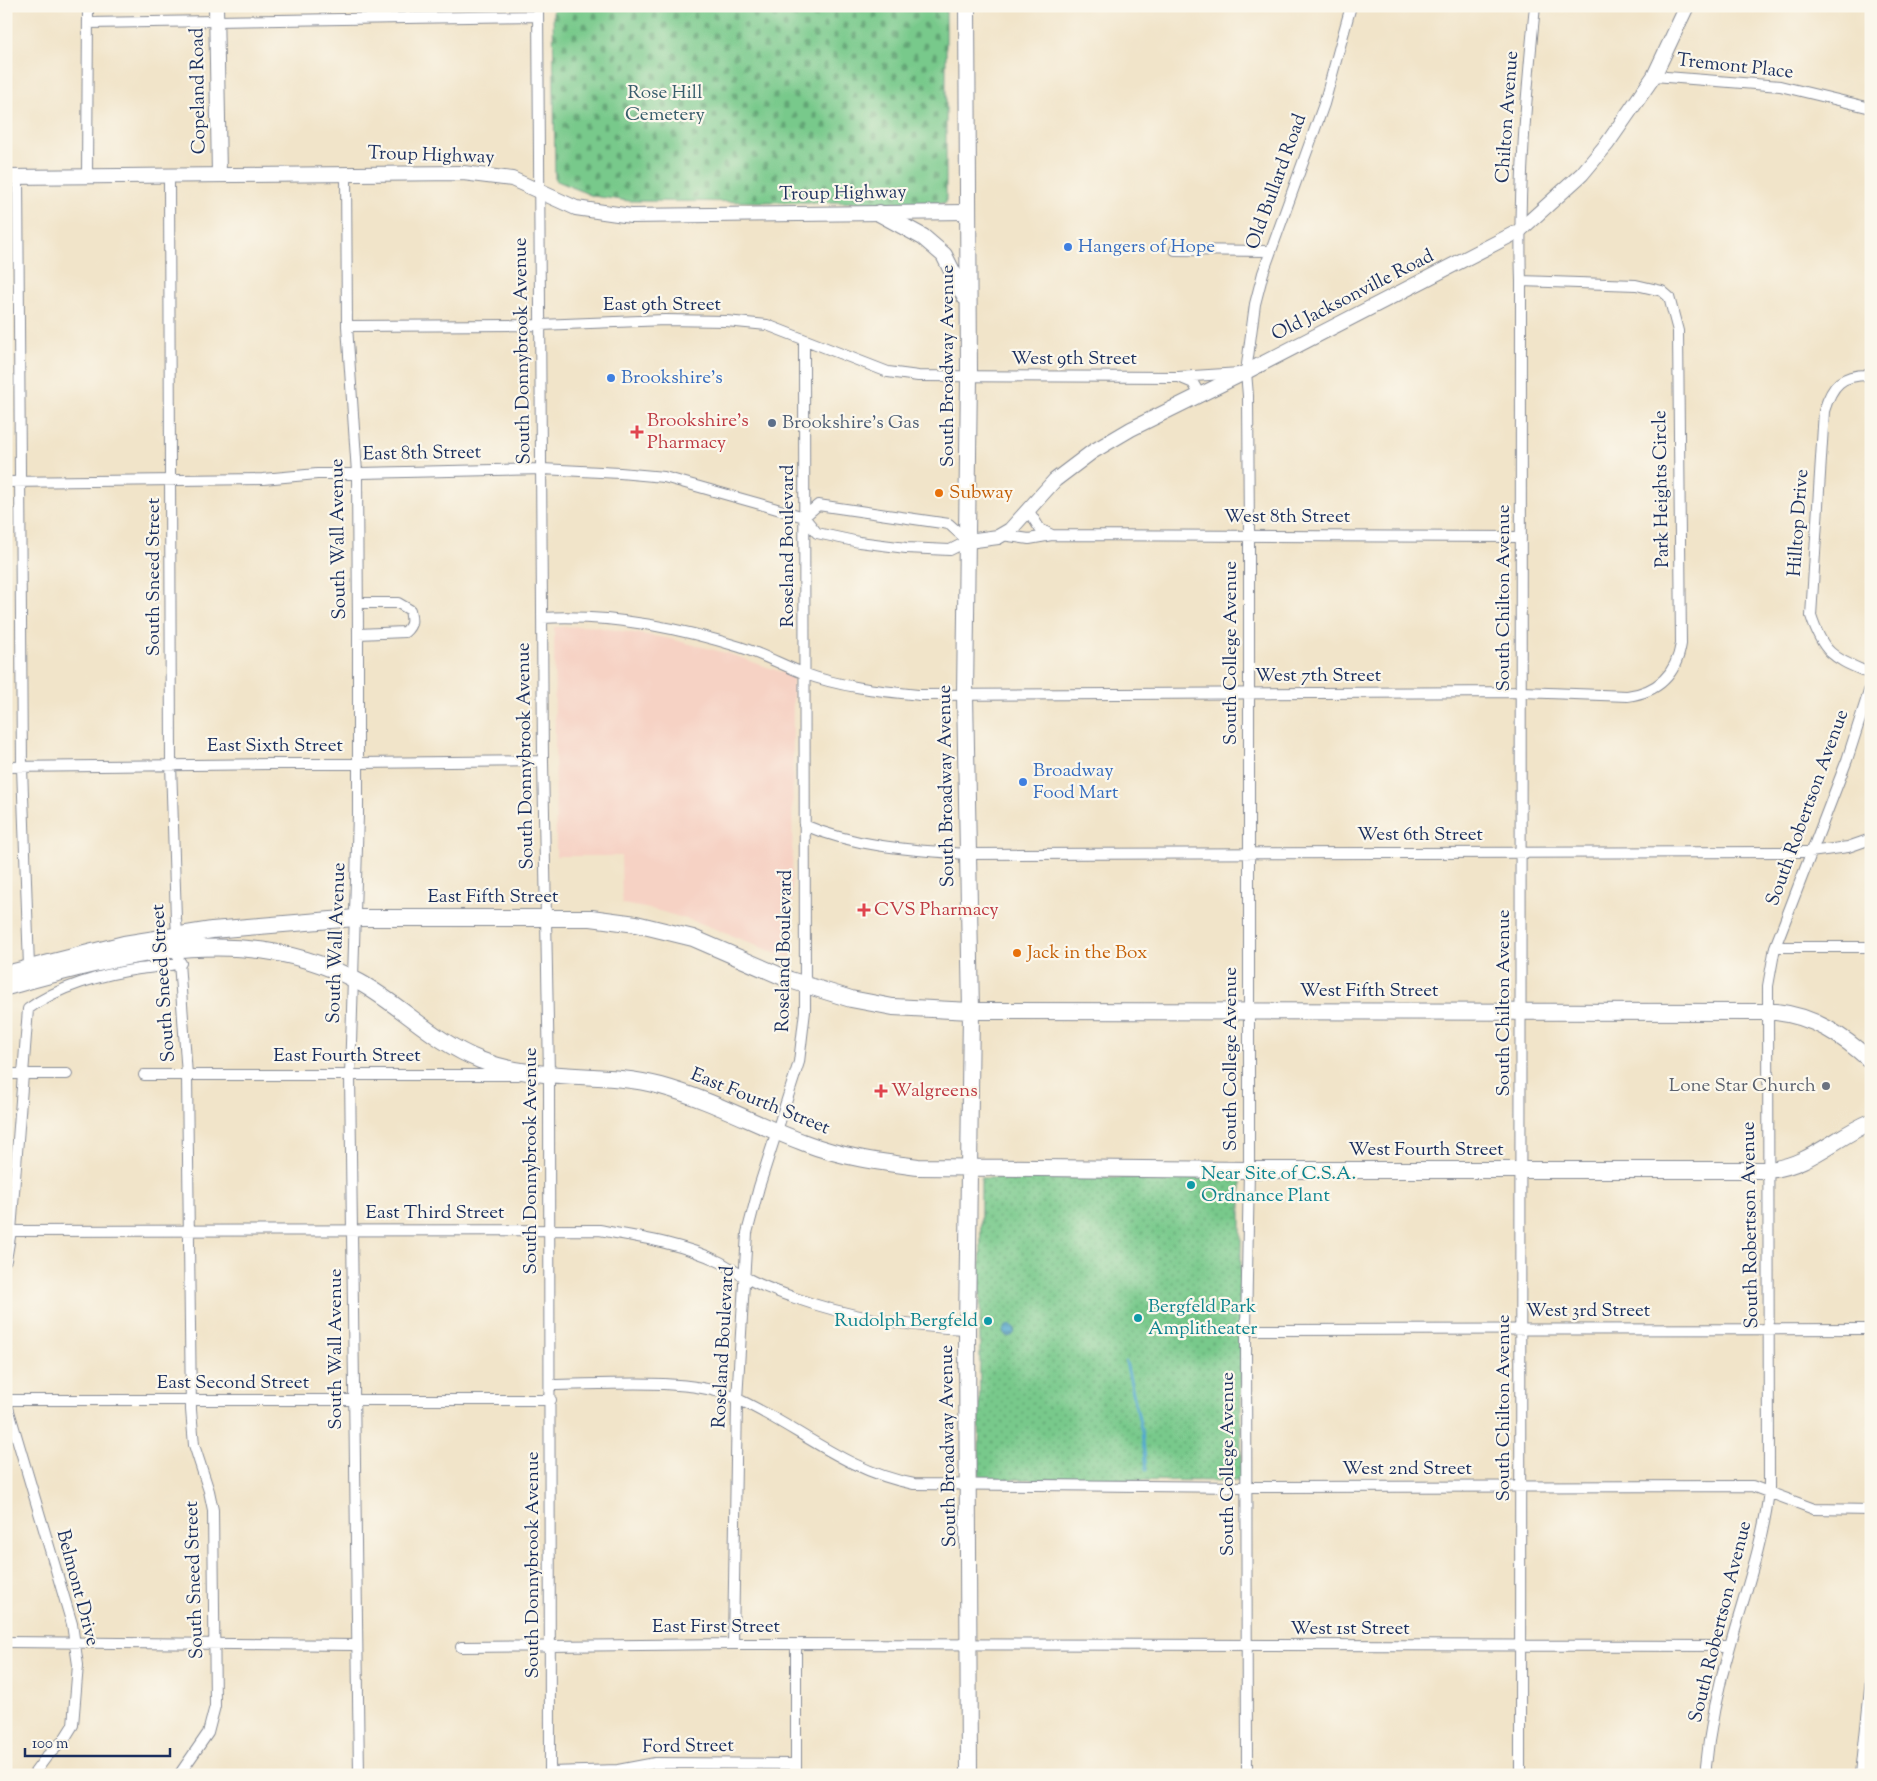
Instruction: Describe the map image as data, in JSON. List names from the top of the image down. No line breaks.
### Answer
{"streets":{"main road":["Copeland Road","Troup Highway","Old Jacksonville Road","South Broadway Avenue","East Fifth Street","West Fifth Street","East Fourth Street","West Fourth Street"],"street":["Tremont Place","Chilton Avenue","Old Bullard Road","East 9th Street","South Donnybrook Avenue","West 9th Street","East 8th Street","Park Heights Circle","West 8th Street","Hilltop Drive","South Wall Avenue","Roseland Boulevard","South Sneed Street","South Chilton Avenue","South College Avenue","West 7th Street","East Sixth Street","South Robertson Avenue","West 6th Street","East Third Street","West 3rd Street","East Second Street","West 2nd Street","Belmont Drive","East First Street","West 1st Street","Ford Street"]},"crossings":[["Tremont Place","Old Jacksonville Road"],["Copeland Road","Troup Highway"],["Chilton Avenue","Old Jacksonville Road"],["Chilton Avenue","South Chilton Avenue"],["Troup Highway","South Donnybrook Avenue"],["Troup Highway","South Broadway Avenue"],["Troup Highway","South Wall Avenue"],["Troup Highway","South Sneed Street"],["Old Bullard Road","Old Jacksonville Road"],["Old Bullard Road","West 9th Street"],["Old Bullard Road","South College Avenue"],["Old Jacksonville Road","West 9th Street"],["Old Jacksonville Road","West 8th Street"],["Old Jacksonville Road","South Chilton Avenue"],["Old Jacksonville Road","South College Avenue"],["East 9th Street","South Donnybrook Avenue"],["East 9th Street","West 9th Street"],["East 9th Street","South Broadway Avenue"],["East 9th Street","South Wall Avenue"],["East 9th Street","Roseland Boulevard"],["South Donnybrook Avenue","East 8th Street"],["South Donnybrook Avenue","West 7th Street"],["South Donnybrook Avenue","East Sixth Street"],["South Donnybrook Avenue","East Fifth Street"],["South Donnybrook Avenue","East Fourth Street"],["South Donnybrook Avenue","East Third Street"],["South Donnybrook Avenue","East Second Street"],["South Donnybrook Avenue","East First Street"],["South Donnybrook Avenue","Ford Street"],["West 9th Street","South Broadway Avenue"],["West 9th Street","South College Avenue"],["South Broadway Avenue","West 7th Street"],["South Broadway Avenue","West 6th Street"],["South Broadway Avenue","East Fifth Street"],["South Broadway Avenue","West Fifth Street"],["South Broadway Avenue","East Fourth Street"],["South Broadway Avenue","West Fourth Street"],["South Broadway Avenue","East Third Street"],["South Broadway Avenue","West 2nd Street"],["South Broadway Avenue","East First Street"],["South Broadway Avenue","West 1st Street"],["East 8th Street","South Wall Avenue"],["East 8th Street","Roseland Boulevard"],["East 8th Street","South Sneed Street"],["Park Heights Circle","South Chilton Avenue"],["Park Heights Circle","West 7th Street"],["West 8th Street","South Chilton Avenue"],["West 8th Street","South College Avenue"],["South Wall Avenue","East Sixth Street"],["South Wall Avenue","East Fifth Street"],["South Wall Avenue","East Fourth Street"],["South Wall Avenue","East Third Street"],["South Wall Avenue","East Second Street"],["Roseland Boulevard","West 7th Street"],["Roseland Boulevard","West 6th Street"],["Roseland Boulevard","East Fifth Street"],["Roseland Boulevard","East Fourth Street"],["Roseland Boulevard","East Third Street"],["Roseland Boulevard","East First Street"],["South Sneed Street","East Sixth Street"],["South Sneed Street","East Fifth Street"],["South Sneed Street","East Fourth Street"],["South Sneed Street","East Third Street"],["South Sneed Street","East Second Street"],["South Chilton Avenue","West 7th Street"],["South Chilton Avenue","West 6th Street"],["South Chilton Avenue","West Fifth Street"],["South Chilton Avenue","West Fourth Street"],["South Chilton Avenue","West 3rd Street"],["South Chilton Avenue","West 2nd Street"],["South Chilton Avenue","West 1st Street"],["South College Avenue","West 7th Street"],["South College Avenue","West 6th Street"],["South College Avenue","West Fifth Street"],["South College Avenue","West Fourth Street"],["South College Avenue","West 3rd Street"],["South College Avenue","West 2nd Street"],["South College Avenue","West 1st Street"],["South Robertson Avenue","West 6th Street"],["South Robertson Avenue","West Fifth Street"],["South Robertson Avenue","West Fourth Street"],["South Robertson Avenue","West 3rd Street"],["South Robertson Avenue","West 2nd Street"],["South Robertson Avenue","West 1st Street"],["East Fifth Street","West Fifth Street"],["East Fifth Street","East Fourth Street"],["East Fourth Street","West Fourth Street"],["East Second Street","Belmont Drive"],["East First Street","West 1st Street"]],"parks":["Rose Hill Cemetery"],"places":{"other":["Hangers of Hope","Brookshire's","Brookshire's Gas","Subway","Broadway Food Mart","Jack in the Box","Lone Star Church","Near Site of C.S.A. Ordnance Plant","Bergfeld Park Amplitheater","Rudolph Bergfeld"],"health":["Brookshire's Pharmacy","CVS Pharmacy","Walgreens"]},"scale_bar":"100 m"}
